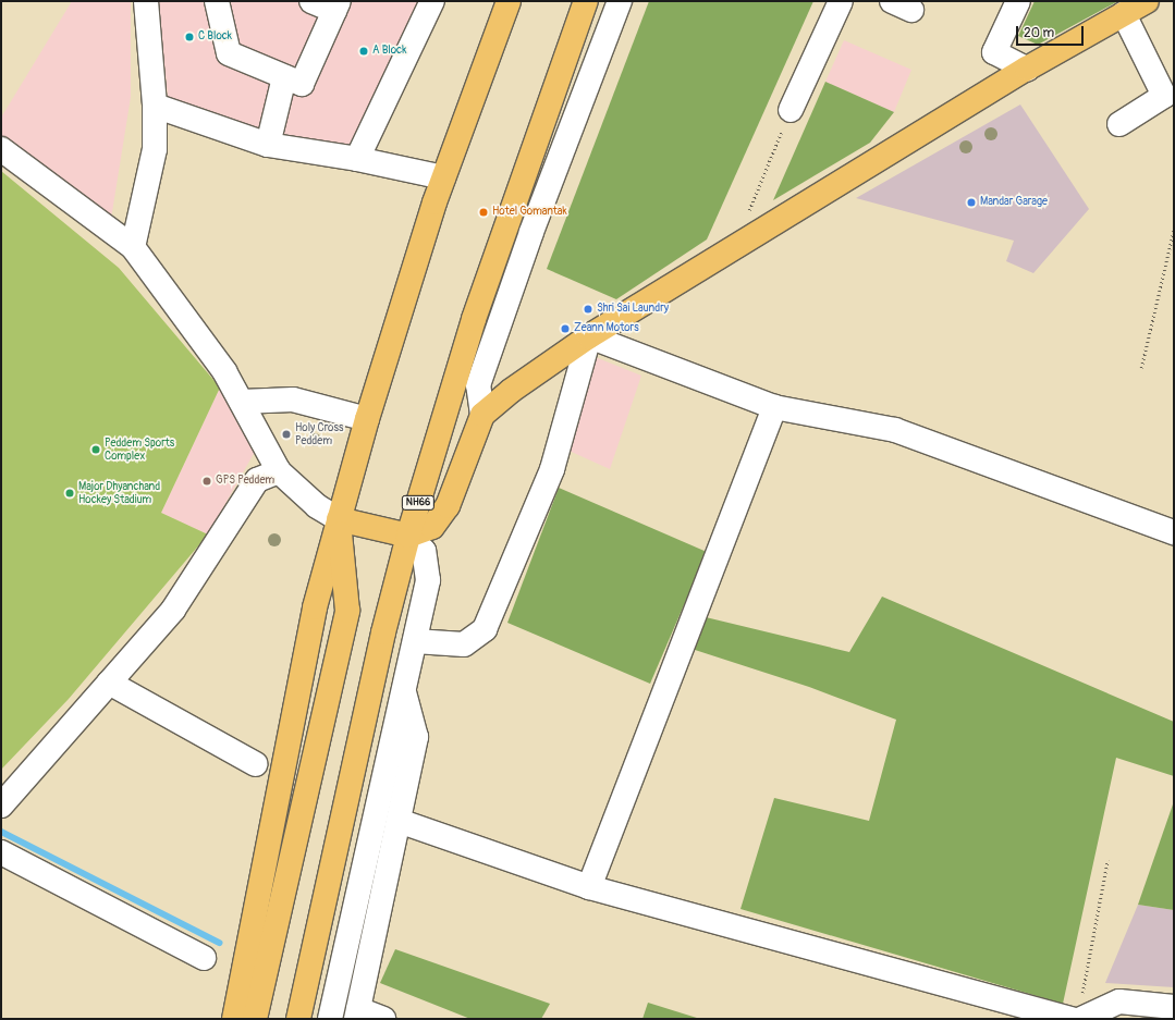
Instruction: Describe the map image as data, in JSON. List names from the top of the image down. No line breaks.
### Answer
{"streets":{"main road":["NH66"]},"places":["C Block","A Block","Mandar Garage","Hotel Gomantak","Shri Sai Laundry","Zeann Motors","Holy Cross Peddem","Peddem Sports Complex","GPS Peddem","Major Dhyanchand Hockey Stadium"],"scale_bar":"20 m"}
